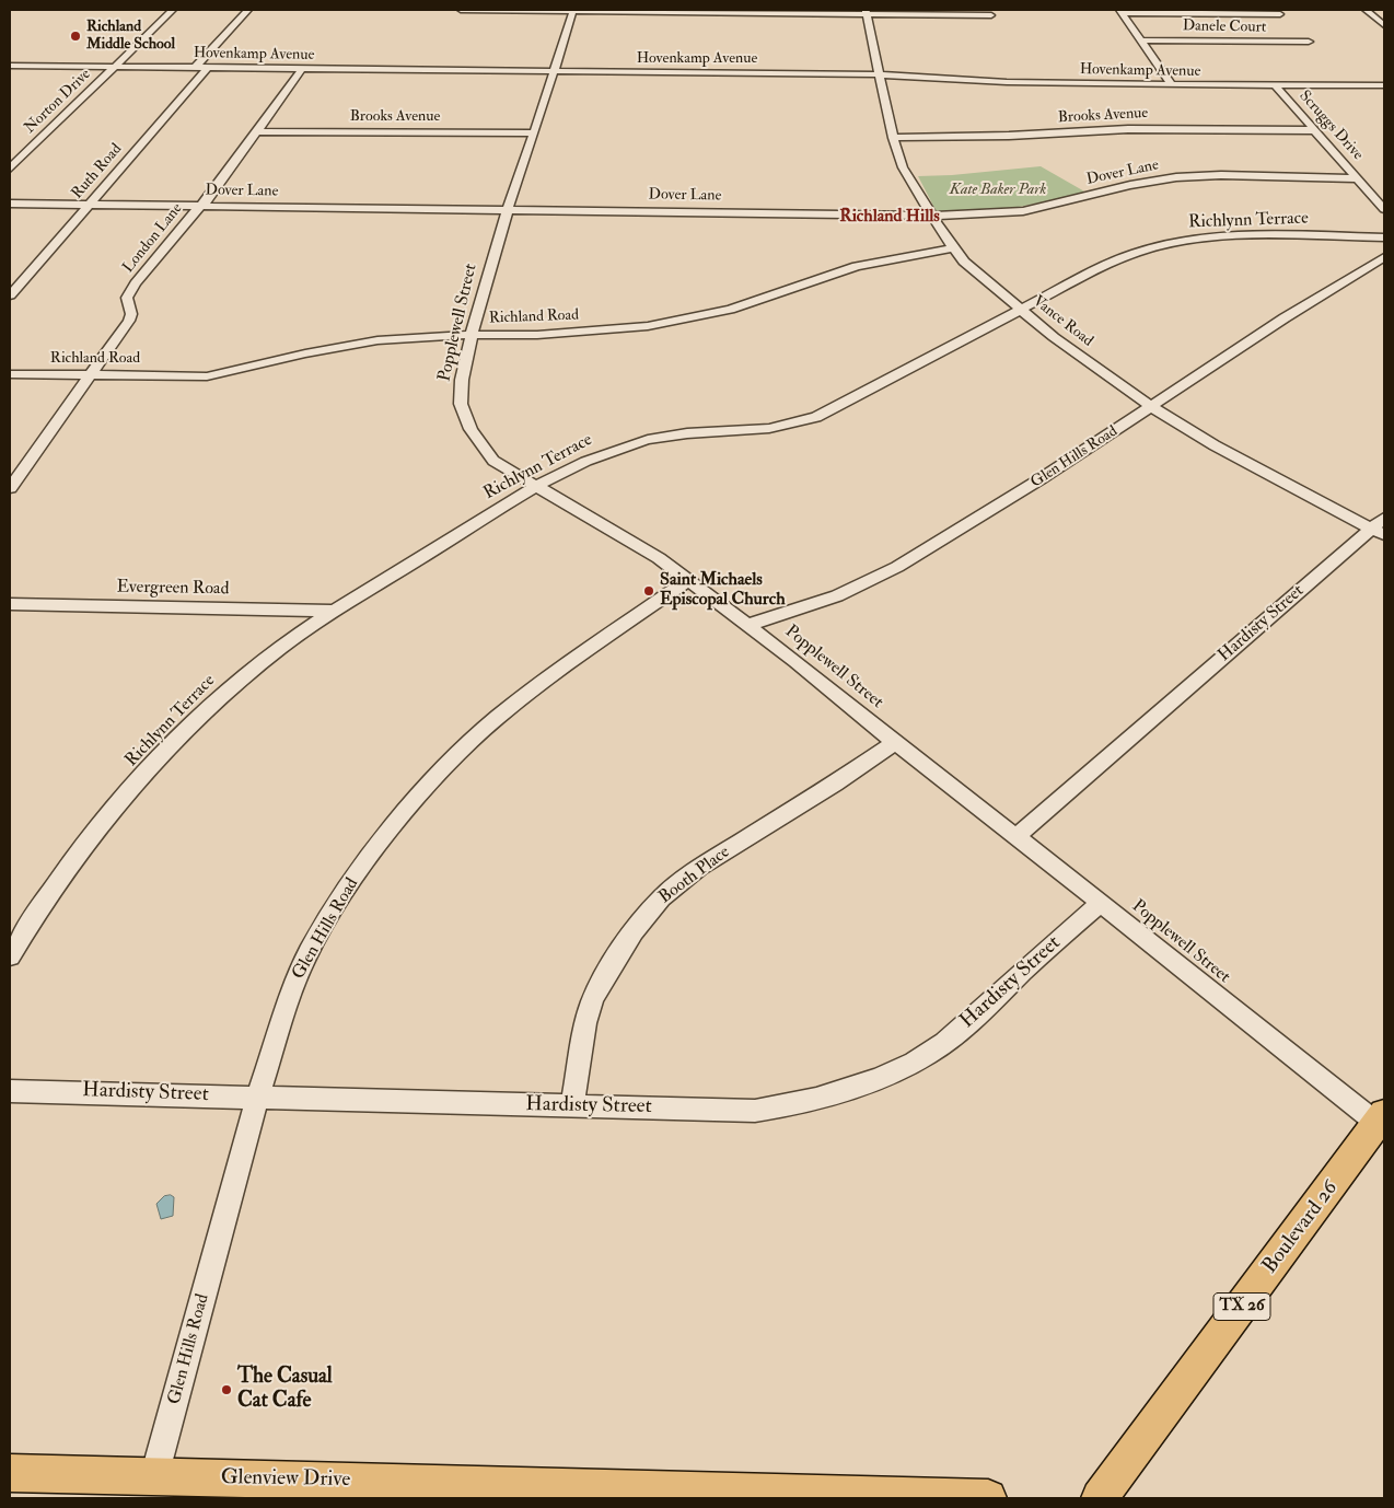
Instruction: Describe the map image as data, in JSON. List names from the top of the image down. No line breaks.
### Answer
{"streets":{"main road":["Boulevard 26","TX 26","Glenview Drive"],"street":["Danele Court","Hovenkamp Avenue","Norton Drive","Brooks Avenue","Scruggs Drive","Ruth Road","Dover Lane","Richlynn Terrace","London Lane","Richland Road","Vance Road","Popplewell Street","Glen Hills Road","Evergreen Road","Hardisty Street","Booth Place"]},"crossings":[["Hovenkamp Avenue","Norton Drive"],["Hovenkamp Avenue","Scruggs Drive"],["Hovenkamp Avenue","Ruth Road"],["Hovenkamp Avenue","London Lane"],["Hovenkamp Avenue","Vance Road"],["Hovenkamp Avenue","Popplewell Street"],["Brooks Avenue","Scruggs Drive"],["Brooks Avenue","London Lane"],["Brooks Avenue","Vance Road"],["Brooks Avenue","Popplewell Street"],["Scruggs Drive","Dover Lane"],["Ruth Road","Dover Lane"],["Dover Lane","London Lane"],["Dover Lane","Vance Road"],["Dover Lane","Popplewell Street"],["Richlynn Terrace","Vance Road"],["Richlynn Terrace","Popplewell Street"],["Richlynn Terrace","Evergreen Road"],["London Lane","Richland Road"],["Richland Road","Vance Road"],["Richland Road","Popplewell Street"],["Vance Road","Glen Hills Road"],["Vance Road","Hardisty Street"],["Popplewell Street","Glen Hills Road"],["Popplewell Street","Hardisty Street"],["Popplewell Street","Booth Place"],["Popplewell Street","Boulevard 26"],["Glen Hills Road","Hardisty Street"],["Glen Hills Road","Glenview Drive"],["Hardisty Street","Booth Place"]],"districts":["Richland Hills"],"parks":["Kate Baker Park"],"places":["Richland Middle School","Saint Michaels Episcopal Church","The Casual Cat Cafe"]}
